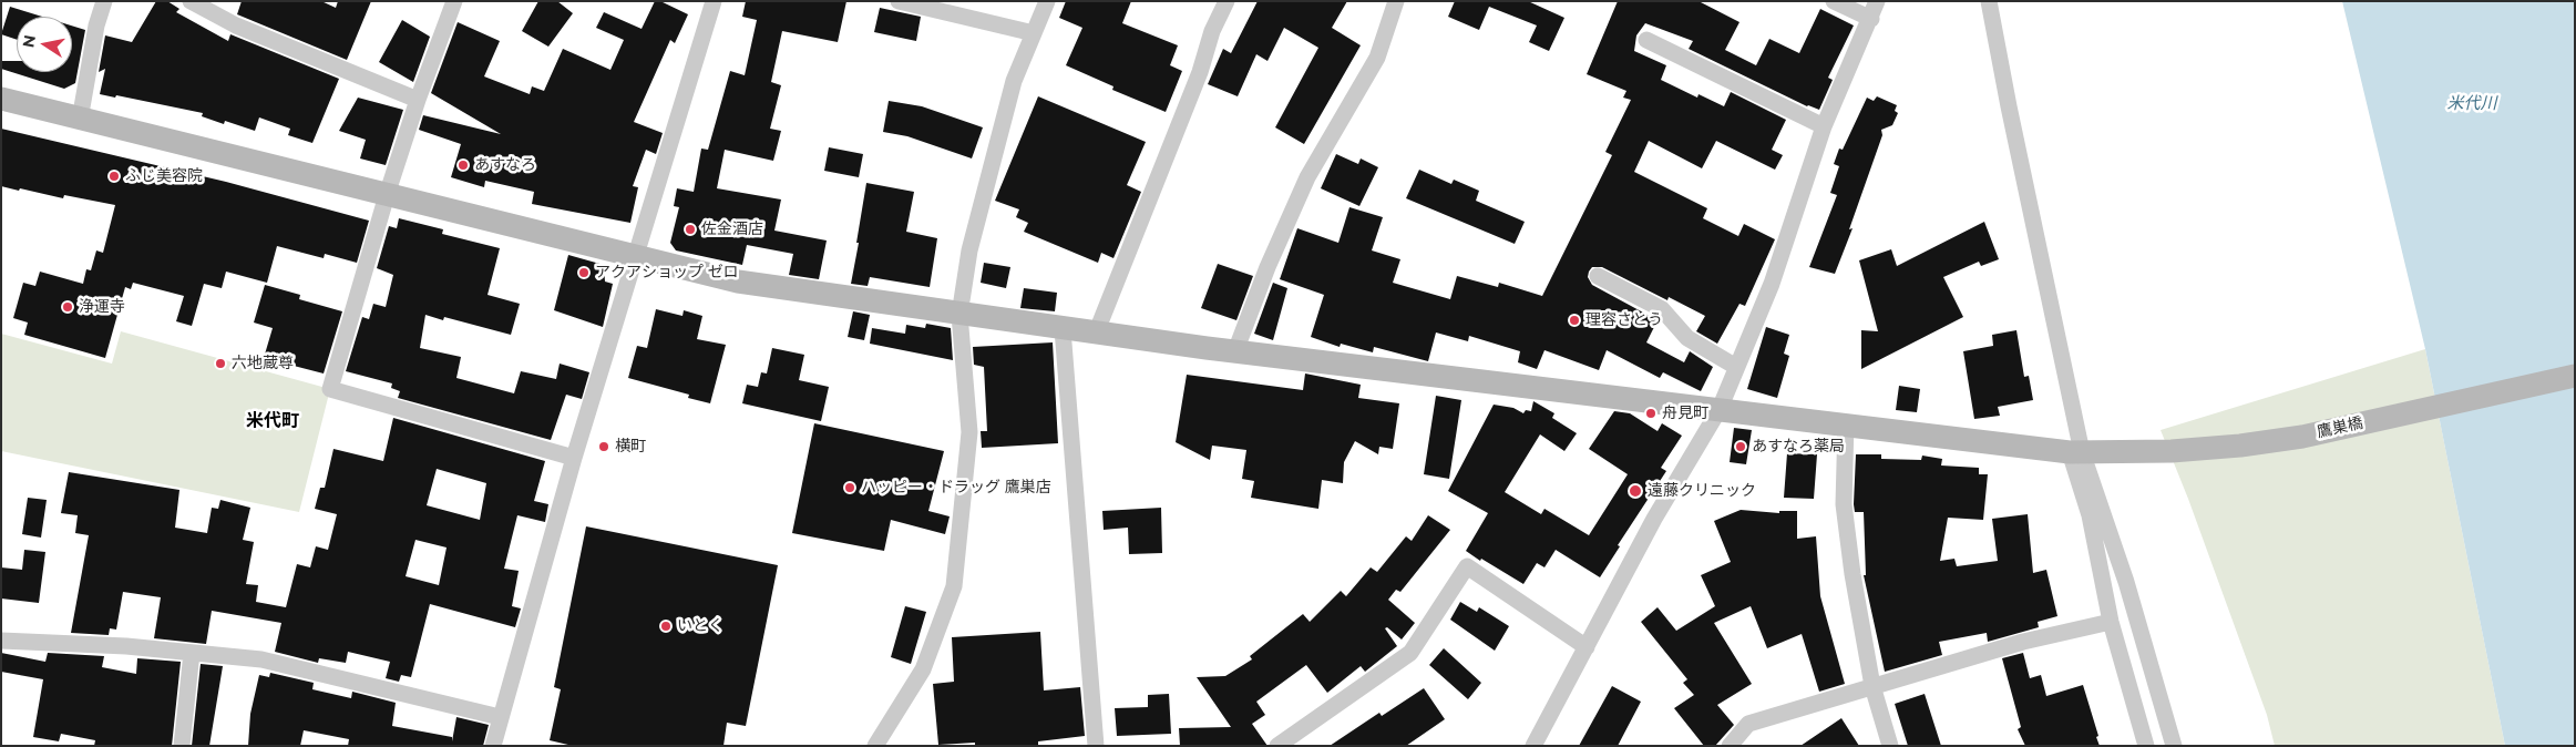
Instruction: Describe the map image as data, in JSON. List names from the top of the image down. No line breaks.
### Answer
{"streets":{"street":["鷹巣橋"]},"districts":["米代町"],"water":["米代川"],"places":["あすなろ","ふじ美容院","佐金酒店","アクアショップ ゼロ","浄運寺","理容さとう","六地蔵尊","舟見町","横町","あすなろ薬局","ハッピー・ドラッグ 鷹巣店","遠藤クリニック","いとく"],"north":"left"}
